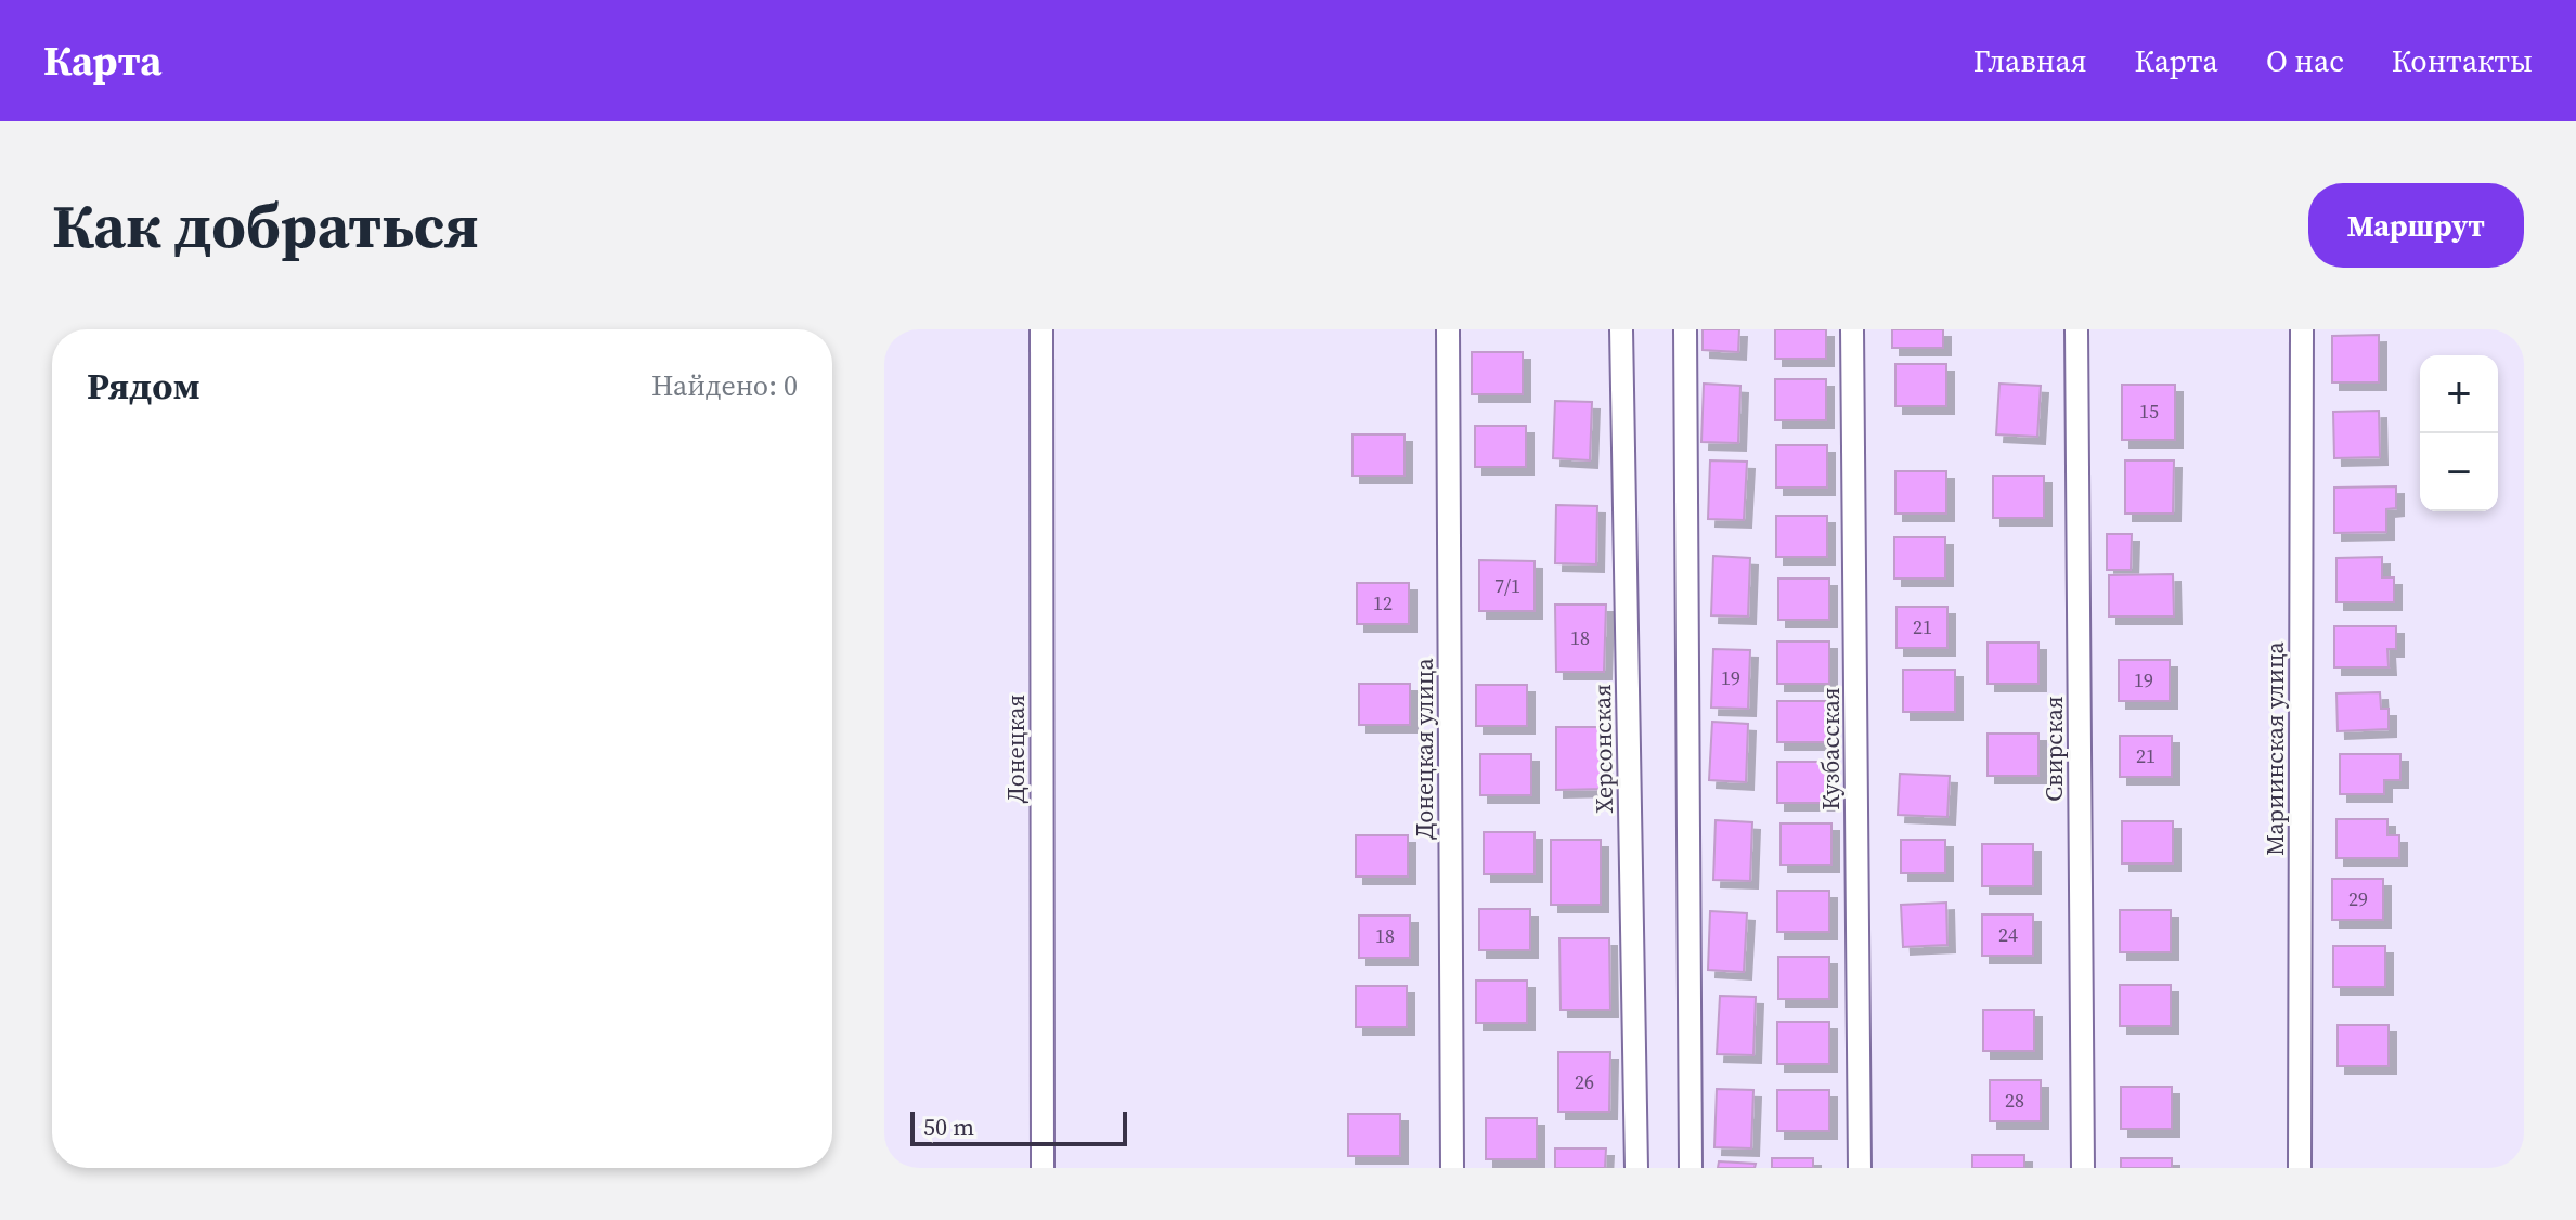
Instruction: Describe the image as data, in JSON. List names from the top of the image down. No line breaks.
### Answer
{"streets":{"street":["Донецкая","Донецкая улица","Херсонская","Кузбасская","Свирская","Мариинская улица"]},"house_numbers":["15","7/1","12","21","18","19","19","21","29","24","18","26","28"],"scale_bar":"50 m","page":{"header":"Карта","nav":["Главная","Карта","О нас","Контакты"],"buttons":"Маршрут","title":"Как добраться","heading":["Рядом","Найдено: 0"],"map_buttons":["+","−"],"scale":"50 m"}}
